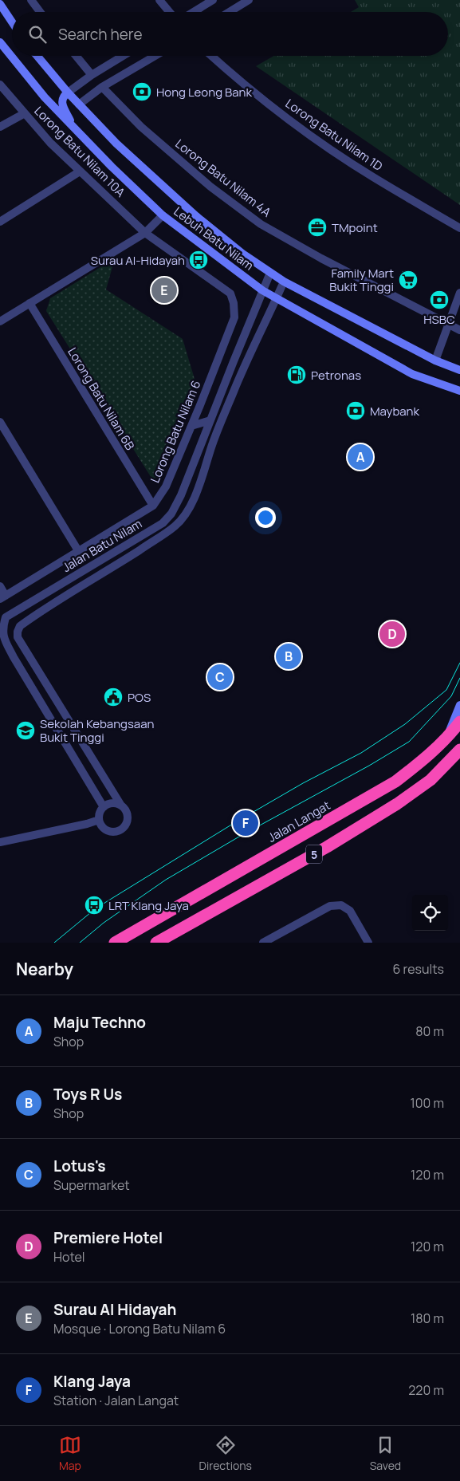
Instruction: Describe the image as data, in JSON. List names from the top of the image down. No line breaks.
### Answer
{"streets":{"highway":["Jalan Langat","5"],"main road":["Lebuh Batu Nilam"],"street":["Lorong Batu Nilam 1D","Lorong Batu Nilam 10A","Lorong Batu Nilam 4A","Lorong Batu Nilam 6B","Lorong Batu Nilam 6","Jalan Batu Nilam"]},"crossings":[["Lorong Batu Nilam 10A","Lorong Batu Nilam 6"],["Lebuh Batu Nilam","Jalan Batu Nilam"],["Lorong Batu Nilam 6B","Lorong Batu Nilam 6"]],"places":{"bank":["Hong Leong Bank","HSBC","Maybank"],"office":["TMpoint"],"bus stop":["Surau Al-Hidayah","LRT Klang Jaya"],"supermarket":["Family Mart Bukit Tinggi"],"fuel station":["Petronas"],"public building":["POS"],"school or university":["Sekolah Kebangsaan Bukit Tinggi"]},"page":{"search":"Search here","pins":["E","A","D","B","C","F"],"heading":["Nearby","6 results"],"list":[{"mark":"A","name":"Maju Techno","note":"Shop","value":"80 m"},{"mark":"B","name":"Toys R Us","note":"Shop","value":"100 m"},{"mark":"C","name":"Lotus's","note":"Supermarket","value":"120 m"},{"mark":"D","name":"Premiere Hotel","note":"Hotel","value":"120 m"},{"mark":"E","name":"Surau Al Hidayah","note":"Mosque · Lorong Batu Nilam 6","value":"180 m"},{"mark":"F","name":"Klang Jaya","note":"Station · Jalan Langat","value":"220 m"}],"nav":["Map","Directions","Saved"]}}
